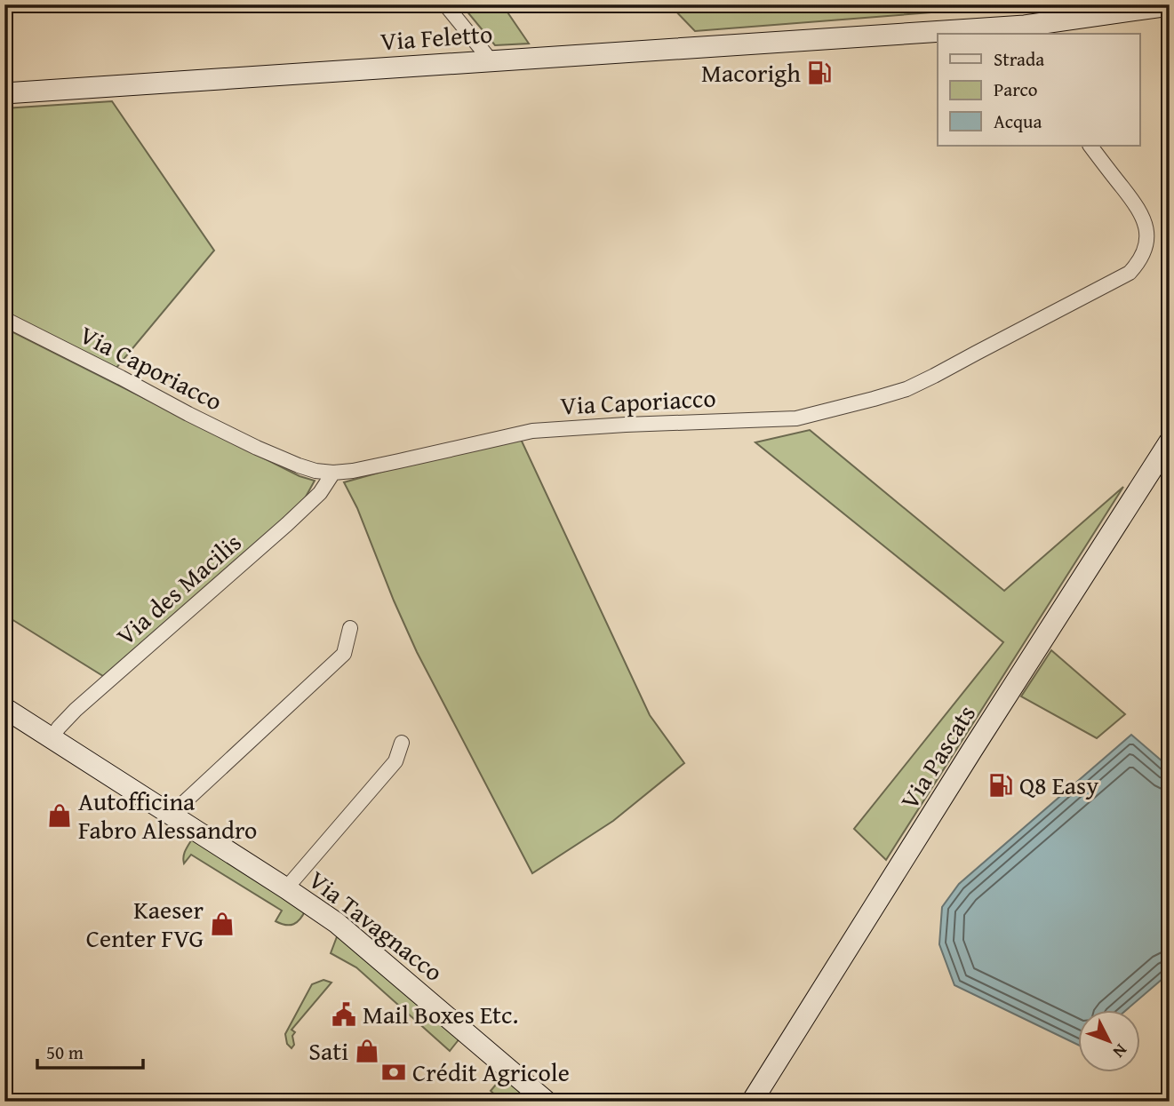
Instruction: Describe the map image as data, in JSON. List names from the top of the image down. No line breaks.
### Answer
{"streets":{"street":["Via Feletto","Via Caporiacco","Via des Macilis","Via Pascats","Via Tavagnacco"]},"crossings":[["Via Caporiacco","Via des Macilis"],["Via des Macilis","Via Tavagnacco"]],"places":{"fuel station":["Macorigh","Q8 Easy"],"shop":["Autofficina Fabro Alessandro","Kaeser Center FVG","Sati"],"public building":["Mail Boxes Etc."],"bank":["Crédit Agricole"]},"legend":["Strada","Parco","Acqua"],"scale_bar":"50 m","north":"bottom right"}
